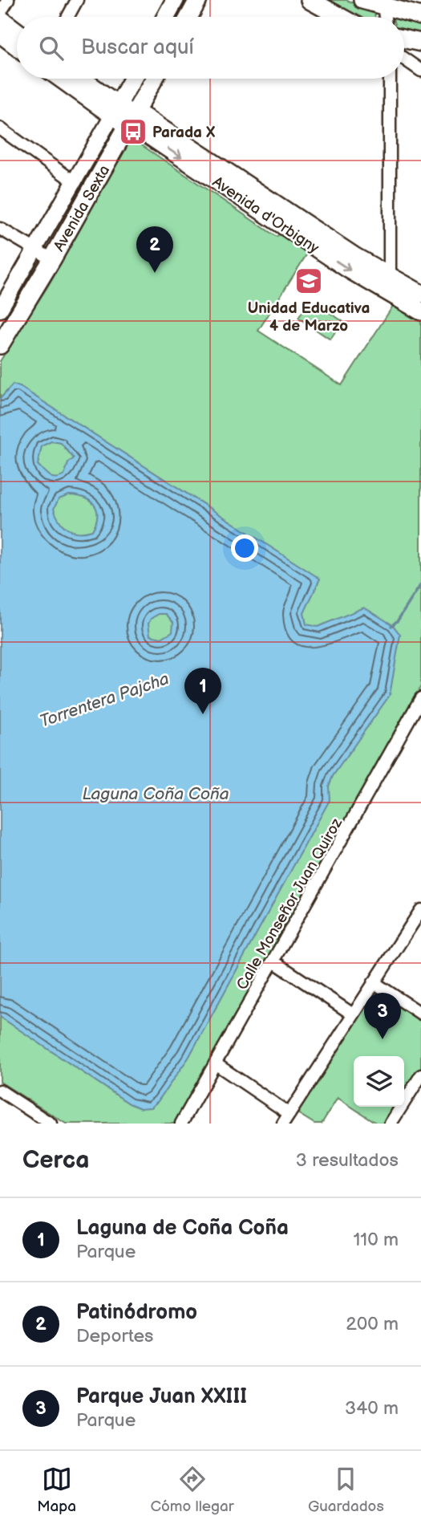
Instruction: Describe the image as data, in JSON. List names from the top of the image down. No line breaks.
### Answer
{"streets":{"main road":["Avenida Sexta","Avenida d'Orbigny"],"street":["Calle Monseñor Juan Quiroz"]},"crossings":[["Avenida Sexta","Avenida d'Orbigny"]],"water":["Torrentera Pajcha","Laguna Coña Coña"],"places":{"bus stop":["Parada X"],"school or university":["Unidad Educativa 4 de Marzo"]},"page":{"search":"Buscar aquí","pins":["2","1","3"],"heading":["Cerca","3 resultados"],"list":[{"mark":"1","name":"Laguna de Coña Coña","note":"Parque","value":"110 m"},{"mark":"2","name":"Patinódromo","note":"Deportes","value":"200 m"},{"mark":"3","name":"Parque Juan XXIII","note":"Parque","value":"340 m"}],"nav":["Mapa","Cómo llegar","Guardados"]}}
